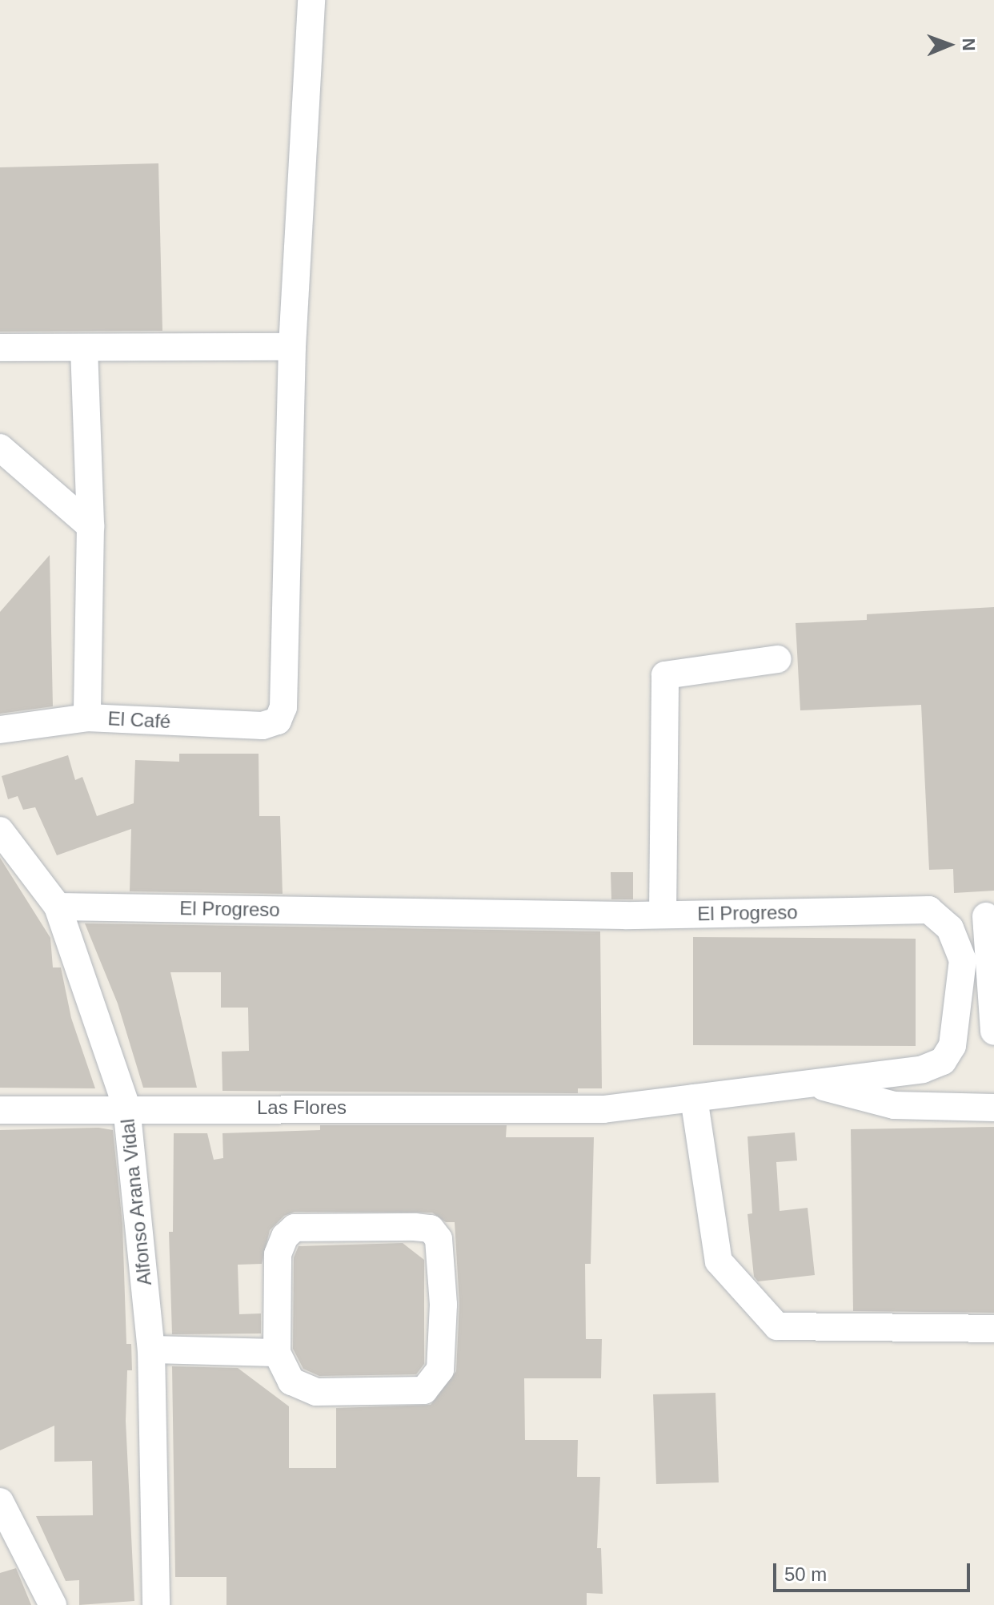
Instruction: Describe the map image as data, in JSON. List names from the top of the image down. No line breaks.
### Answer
{"streets":{"street":["El Café","El Progreso","Las Flores","Alfonso Arana Vidal"]},"crossings":[["El Progreso","Alfonso Arana Vidal"],["Las Flores","Alfonso Arana Vidal"]],"scale_bar":"50 m","north":"right"}
